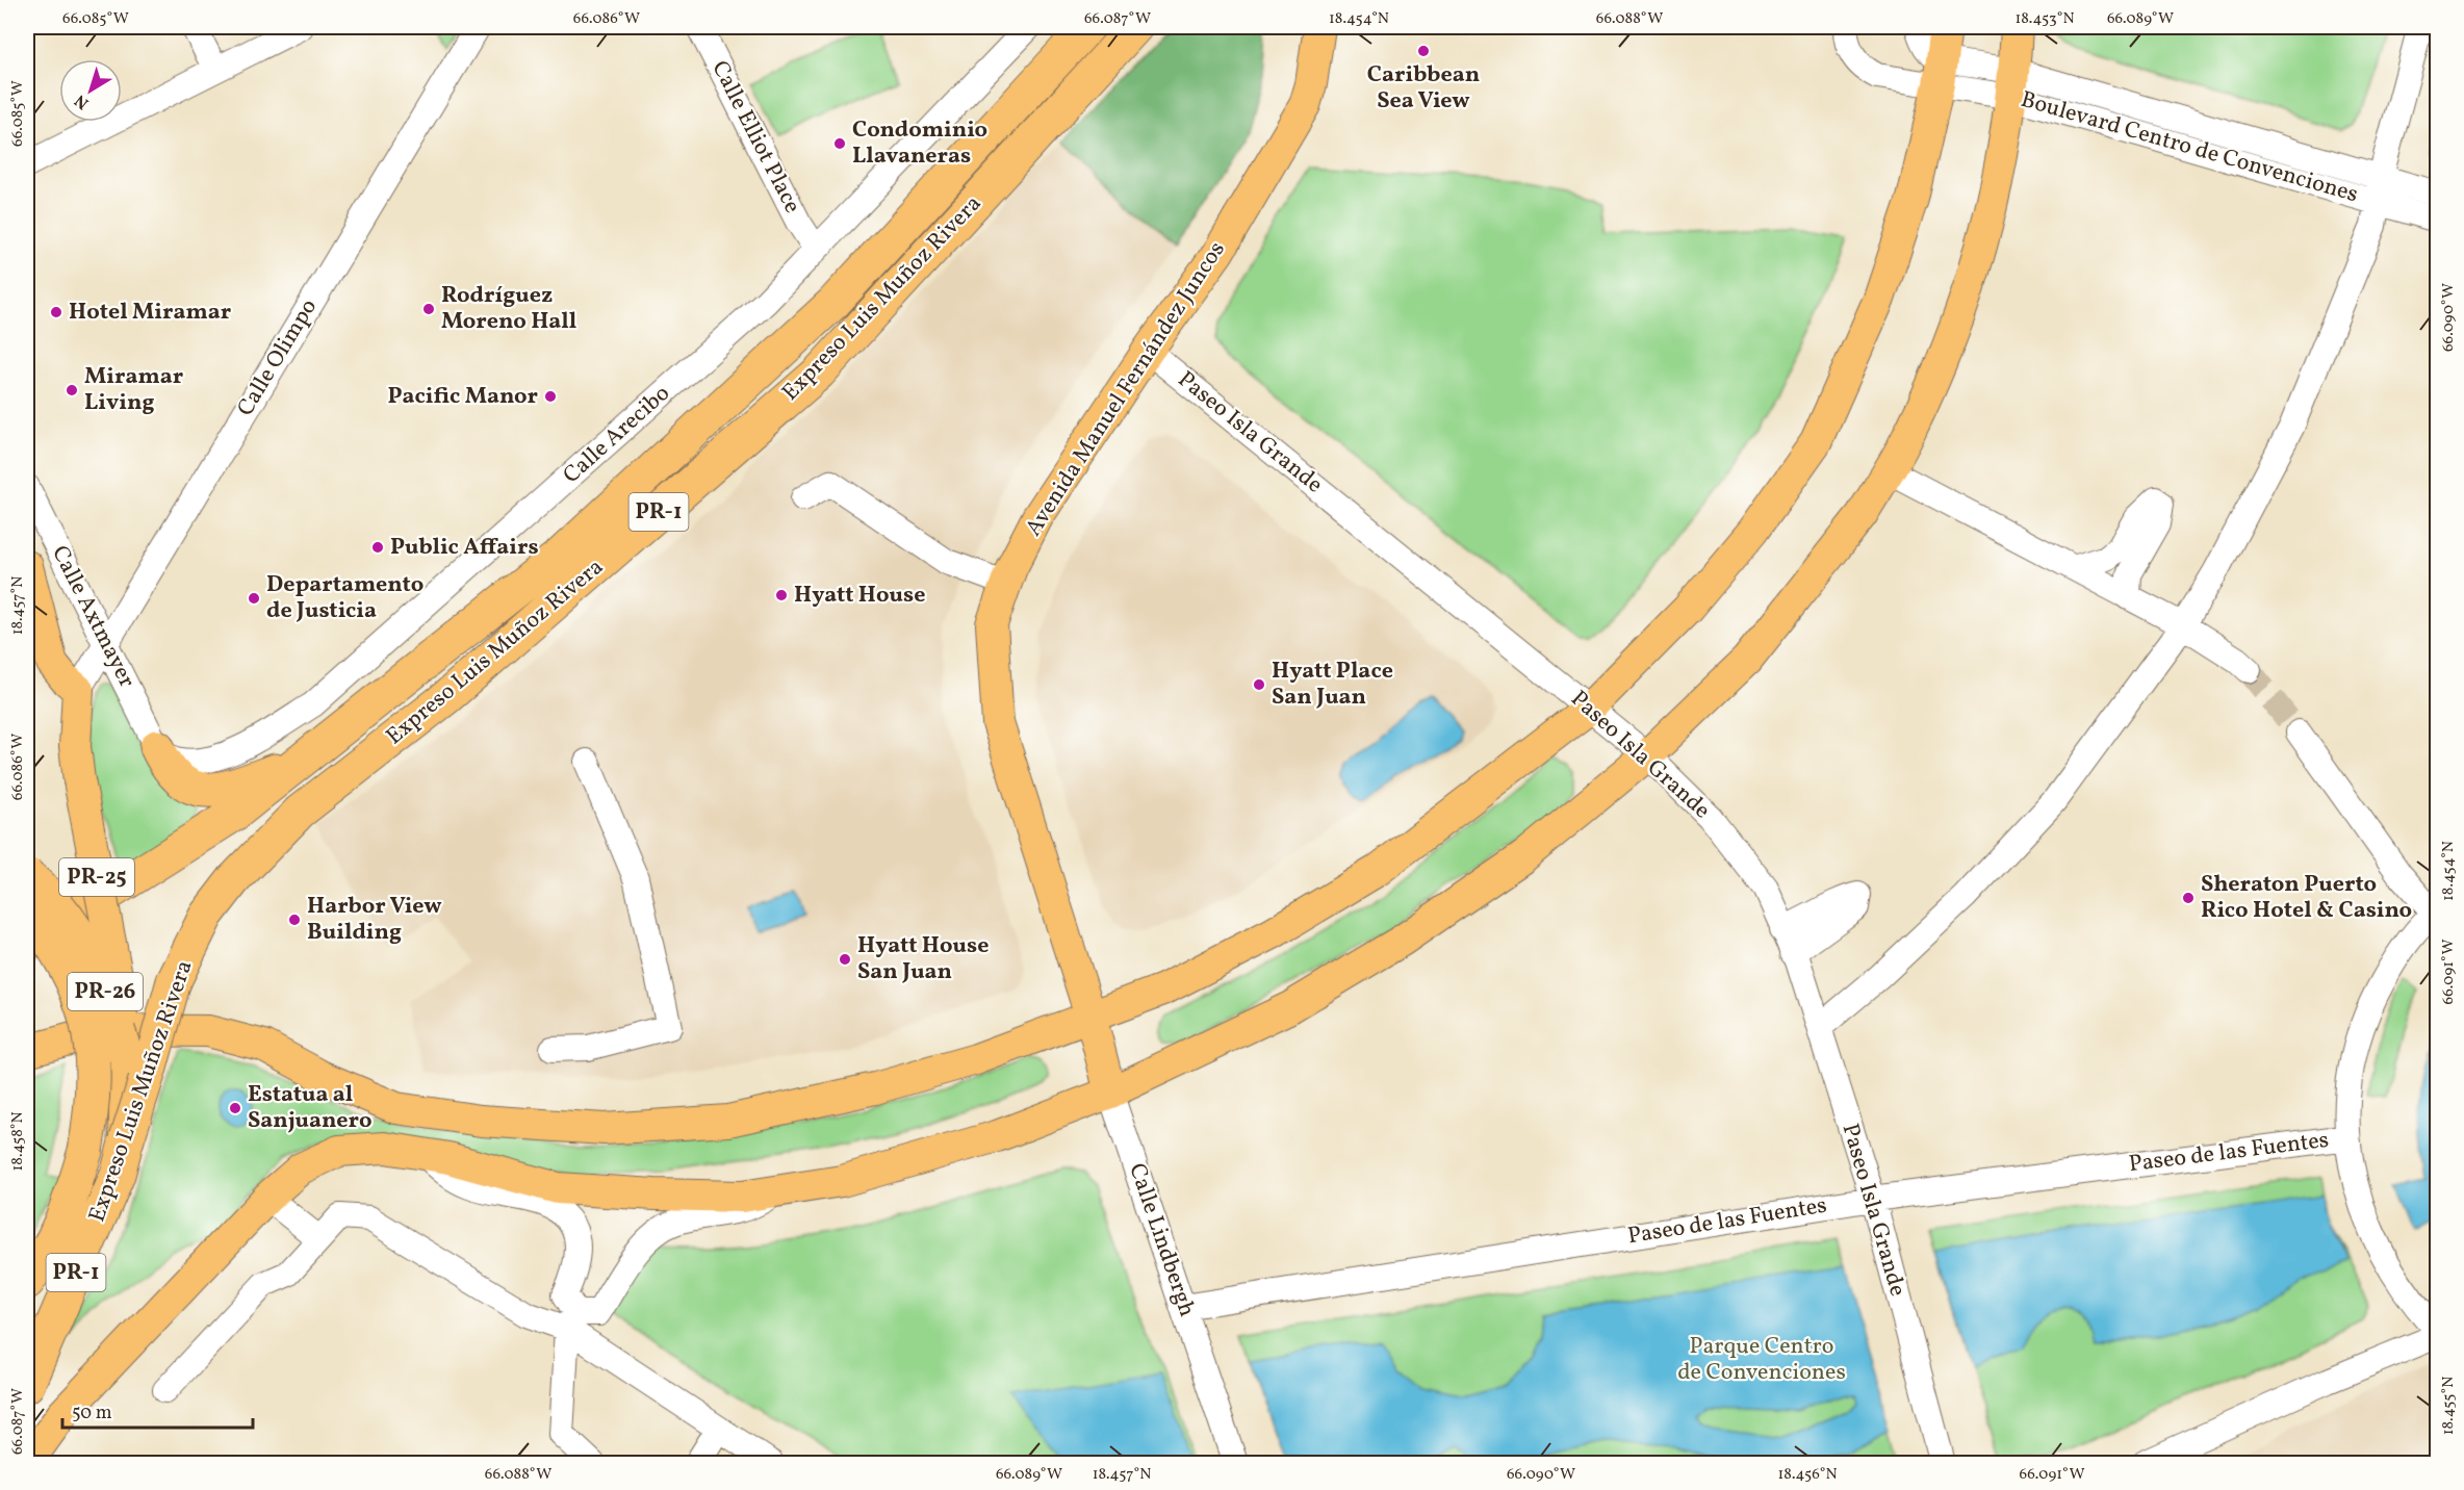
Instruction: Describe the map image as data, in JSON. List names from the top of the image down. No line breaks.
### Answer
{"streets":{"highway":["Expreso Luis Muñoz Rivera","PR-1","PR-26"],"main road":["Avenida Manuel Fernández Juncos","PR-25","Calle Lindbergh"],"street":["Calle Elliot Place","Boulevard Centro de Convenciones","Calle Olimpo","Paseo Isla Grande","Calle Arecibo","Calle Axtmayer","Paseo de las Fuentes"]},"crossings":[["Calle Elliot Place","Calle Arecibo"],["Expreso Luis Muñoz Rivera","PR-26"],["Calle Olimpo","Calle Axtmayer"],["Calle Olimpo","PR-25"],["Avenida Manuel Fernández Juncos","Paseo Isla Grande"],["Avenida Manuel Fernández Juncos","Calle Lindbergh"],["Paseo Isla Grande","Paseo de las Fuentes"],["Calle Arecibo","Calle Axtmayer"],["PR-25","PR-26"],["Paseo de las Fuentes","Calle Lindbergh"]],"parks":["Parque Centro de Convenciones"],"places":["Caribbean Sea View","Condominio Llavaneras","Rodríguez Moreno Hall","Hotel Miramar","Miramar Living","Pacific Manor","Public Affairs","Hyatt House","Departamento de Justicia","Hyatt Place San Juan","Sheraton Puerto Rico Hotel & Casino","Harbor View Building","Hyatt House San Juan","Estatua al Sanjuanero"],"scale_bar":"50 m","north":"bottom left","coordinates":["66.085°W","66.086°W","66.087°W","18.454°N","66.088°W","18.453°N","66.089°W","66.090°W","18.457°N","66.091°W","18.458°N","18.455°N","18.456°N"]}
